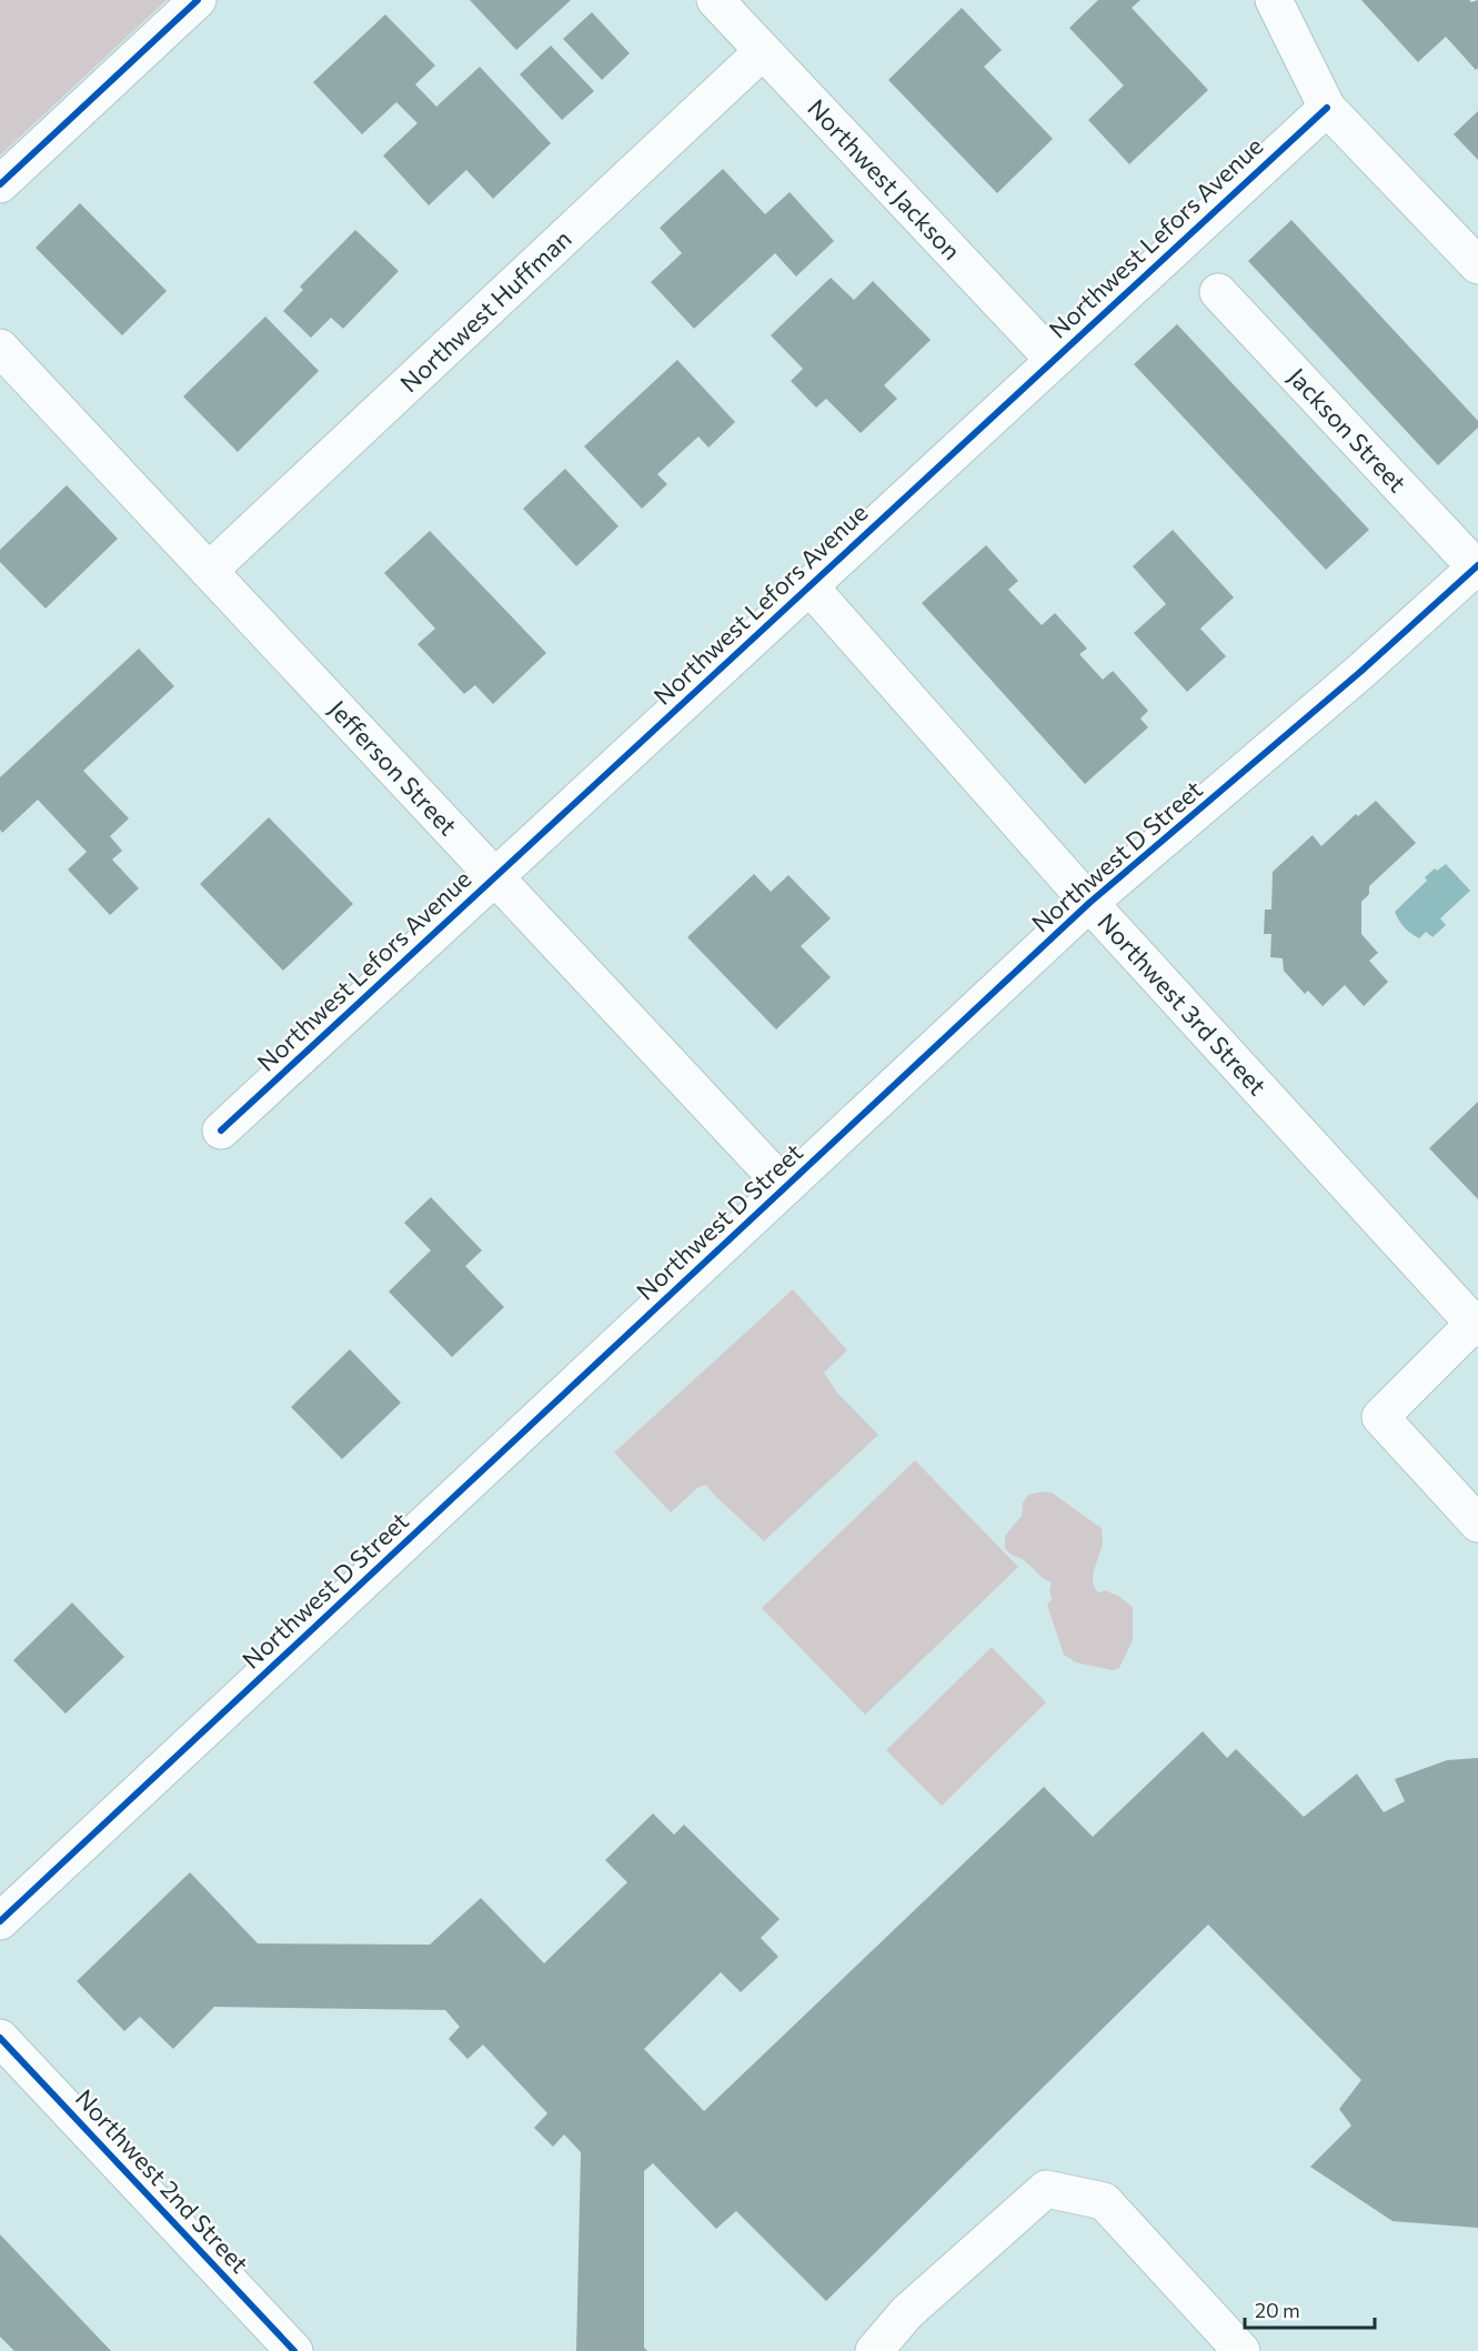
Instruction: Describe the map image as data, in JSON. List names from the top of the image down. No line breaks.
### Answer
{"streets":{"street":["Northwest Jackson","Northwest Lefors Avenue","Northwest Huffman","Jackson Street","Jefferson Street","Northwest D Street","Northwest 3rd Street","Northwest 2nd Street"]},"crossings":[["Northwest Jackson","Northwest Lefors Avenue"],["Northwest Jackson","Northwest Huffman"],["Northwest Lefors Avenue","Jefferson Street"],["Northwest Lefors Avenue","Northwest 3rd Street"],["Northwest Huffman","Jefferson Street"],["Jackson Street","Northwest D Street"],["Jefferson Street","Northwest D Street"],["Northwest D Street","Northwest 3rd Street"]],"scale_bar":"20 m"}
